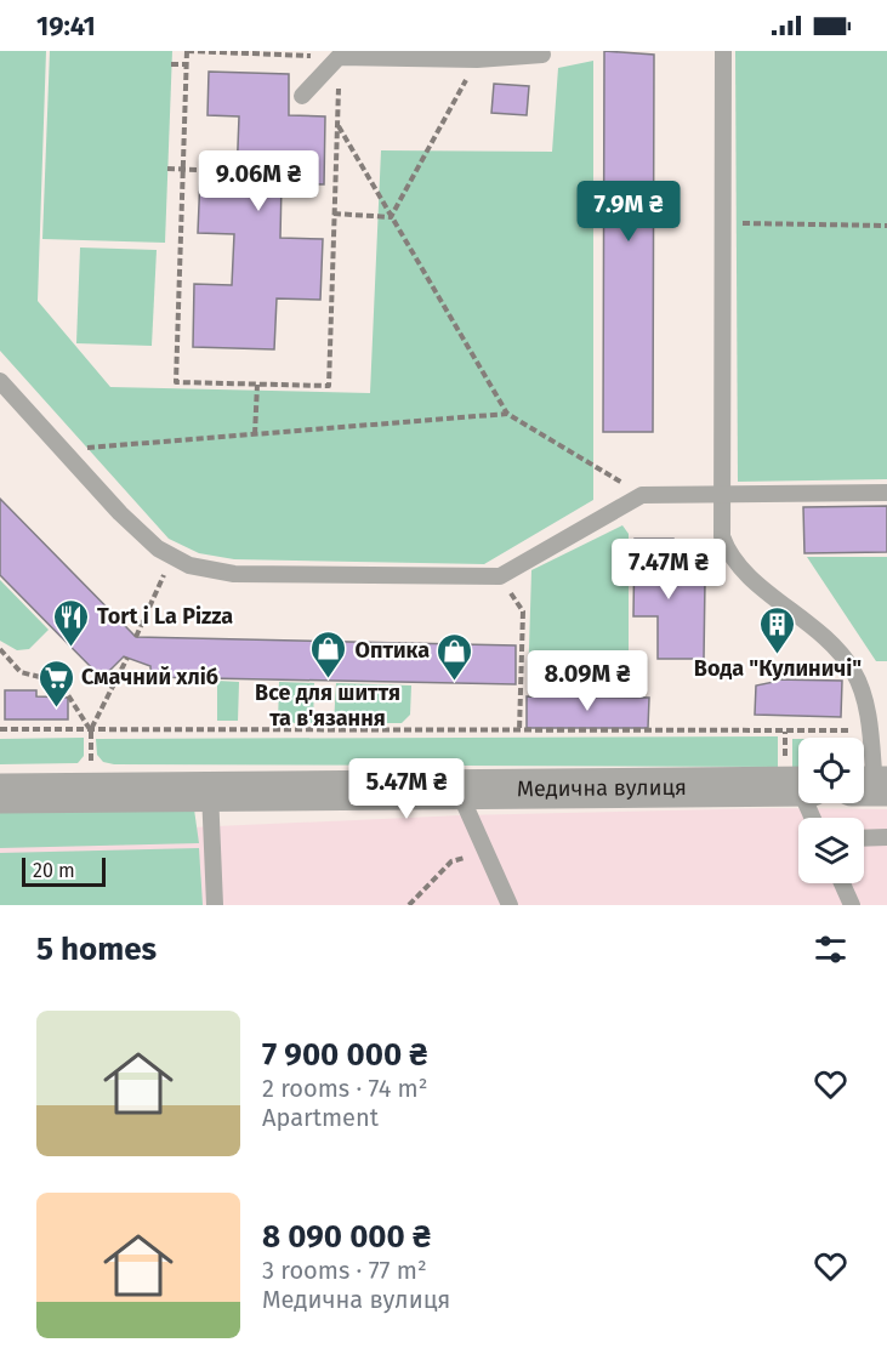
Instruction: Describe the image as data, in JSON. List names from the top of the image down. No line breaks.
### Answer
{"streets":{"street":["Медична вулиця"]},"places":{"restaurant":["Tort i La Pizza"],"building":["Вода \"Кулиничі\""],"shop":["Все для шиття та в'язання","Оптика"],"supermarket":["Смачний хліб"]},"scale_bar":"20 m","page":{"status":"19:41","price":["9.06M ₴","7.9M ₴","7.47M ₴","8.09M ₴","5.47M ₴"],"scale":"20 m","heading":"5 homes","list":[{"name":"7 900 000 ₴","note":"2 rooms · 74 m² · Apartment"},{"name":"8 090 000 ₴","note":"3 rooms · 77 m² · Медична вулиця"}]}}
